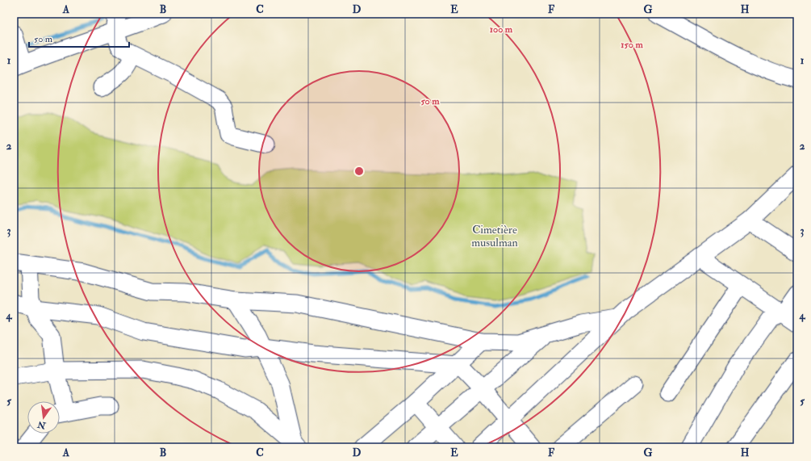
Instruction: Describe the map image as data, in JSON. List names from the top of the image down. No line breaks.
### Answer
{"parks":["Cimetière musulman"],"scale_bar":"50 m","north":"bottom","grid":{"columns":["A","B","C","D","E","F","G","H"],"rows":["1","2","3","4","5"]},"rings":["100 m","150 m","50 m"]}
